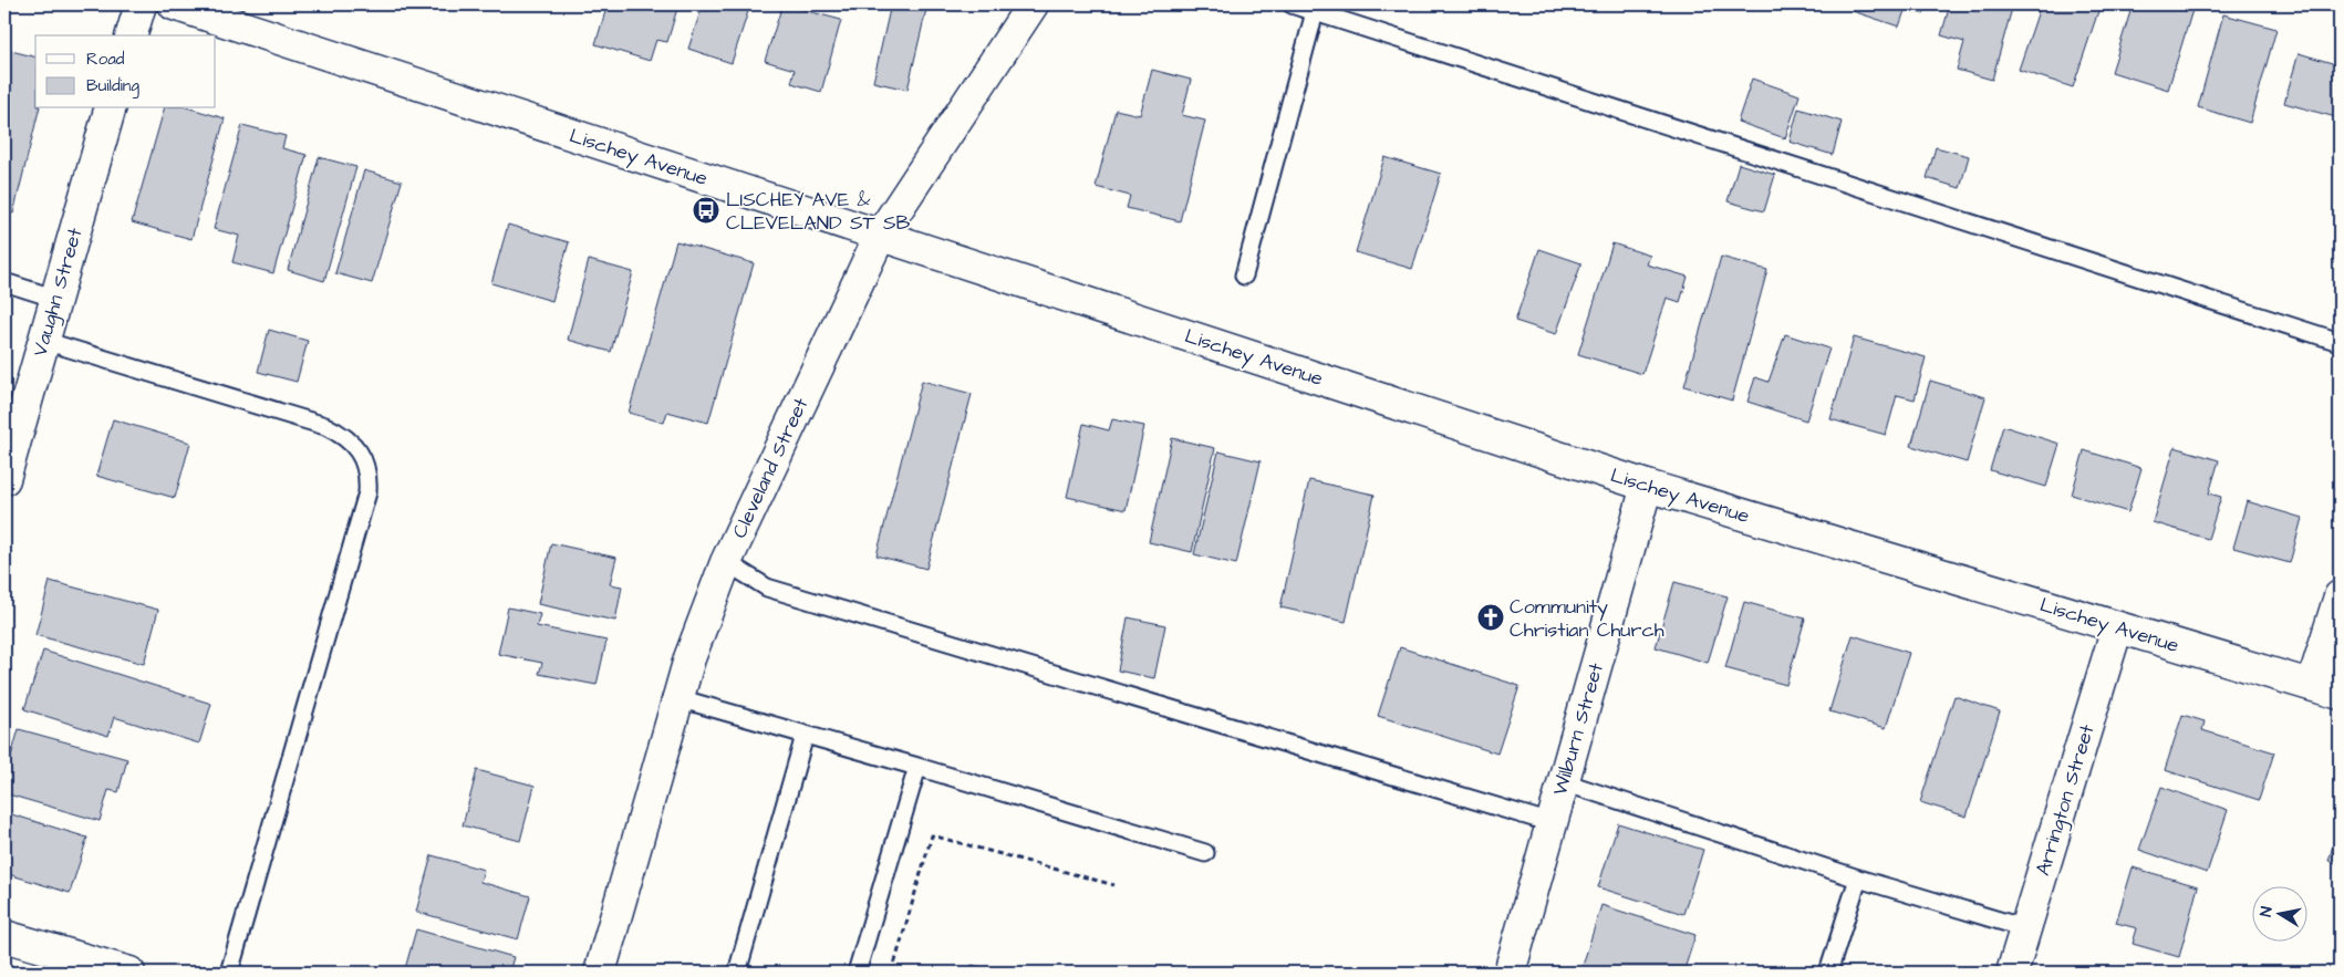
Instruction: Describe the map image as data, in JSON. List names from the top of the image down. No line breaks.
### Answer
{"streets":{"street":["Lischey Avenue","Vaughn Street","Cleveland Street","Wilburn Street","Arrington Street"]},"crossings":[["Lischey Avenue","Cleveland Street"],["Lischey Avenue","Wilburn Street"],["Lischey Avenue","Arrington Street"]],"places":{"bus stop":["LISCHEY AVE & CLEVELAND ST SB"],"church":["Community Christian Church"]},"legend":["Road","Building"],"north":"left"}
